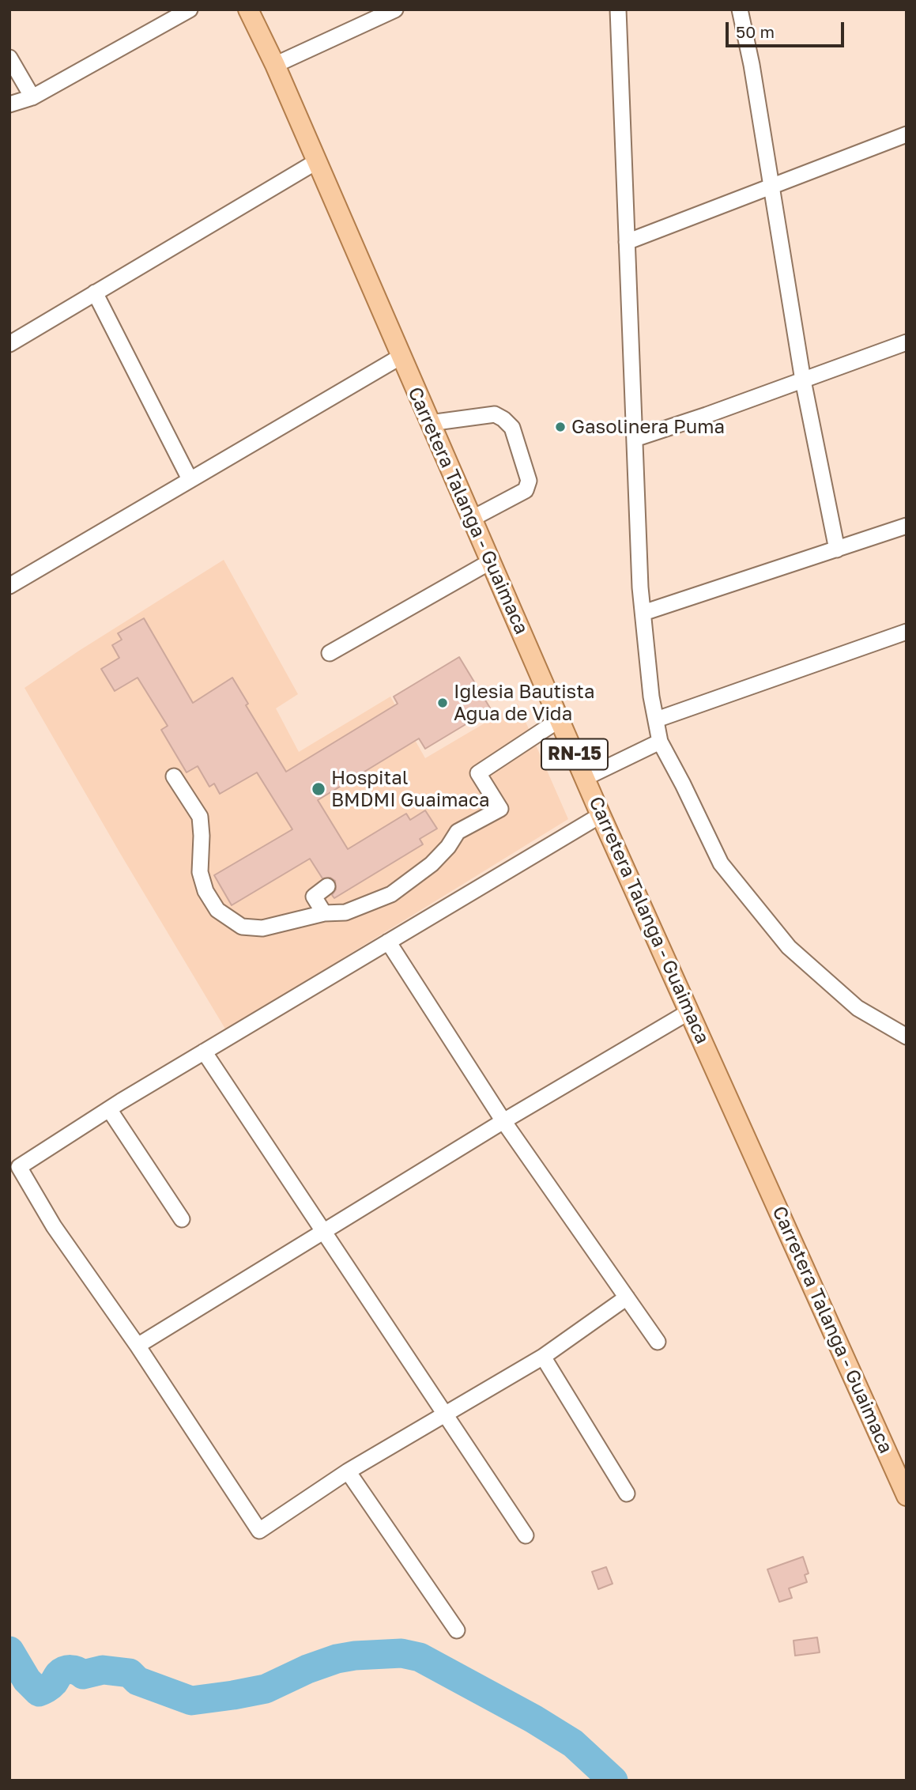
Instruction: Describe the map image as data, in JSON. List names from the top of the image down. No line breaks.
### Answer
{"streets":{"main road":["Carretera Talanga - Guaimaca","RN-15"]},"places":["Gasolinera Puma","Iglesia Bautista Agua de Vida","Hospital BMDMI Guaimaca"],"scale_bar":"50 m"}
